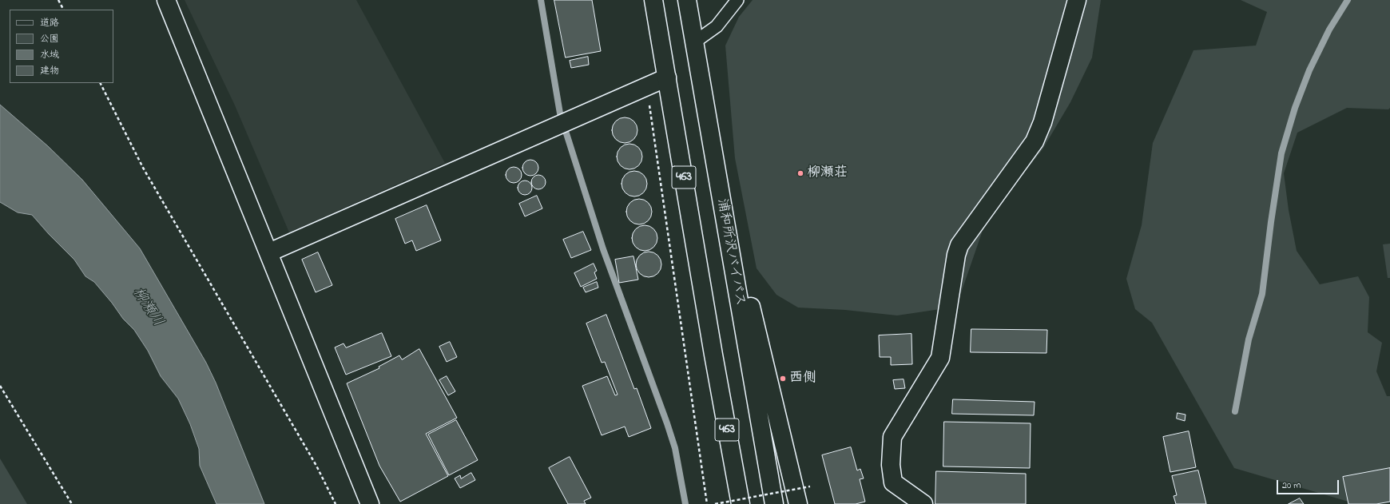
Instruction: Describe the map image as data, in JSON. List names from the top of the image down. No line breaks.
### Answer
{"streets":{"main road":["463","浦和所沢バイパス"]},"water":["柳瀬川"],"places":["柳瀬荘","西側"],"legend":["道路","公園","水域","建物"],"scale_bar":"20 m"}
